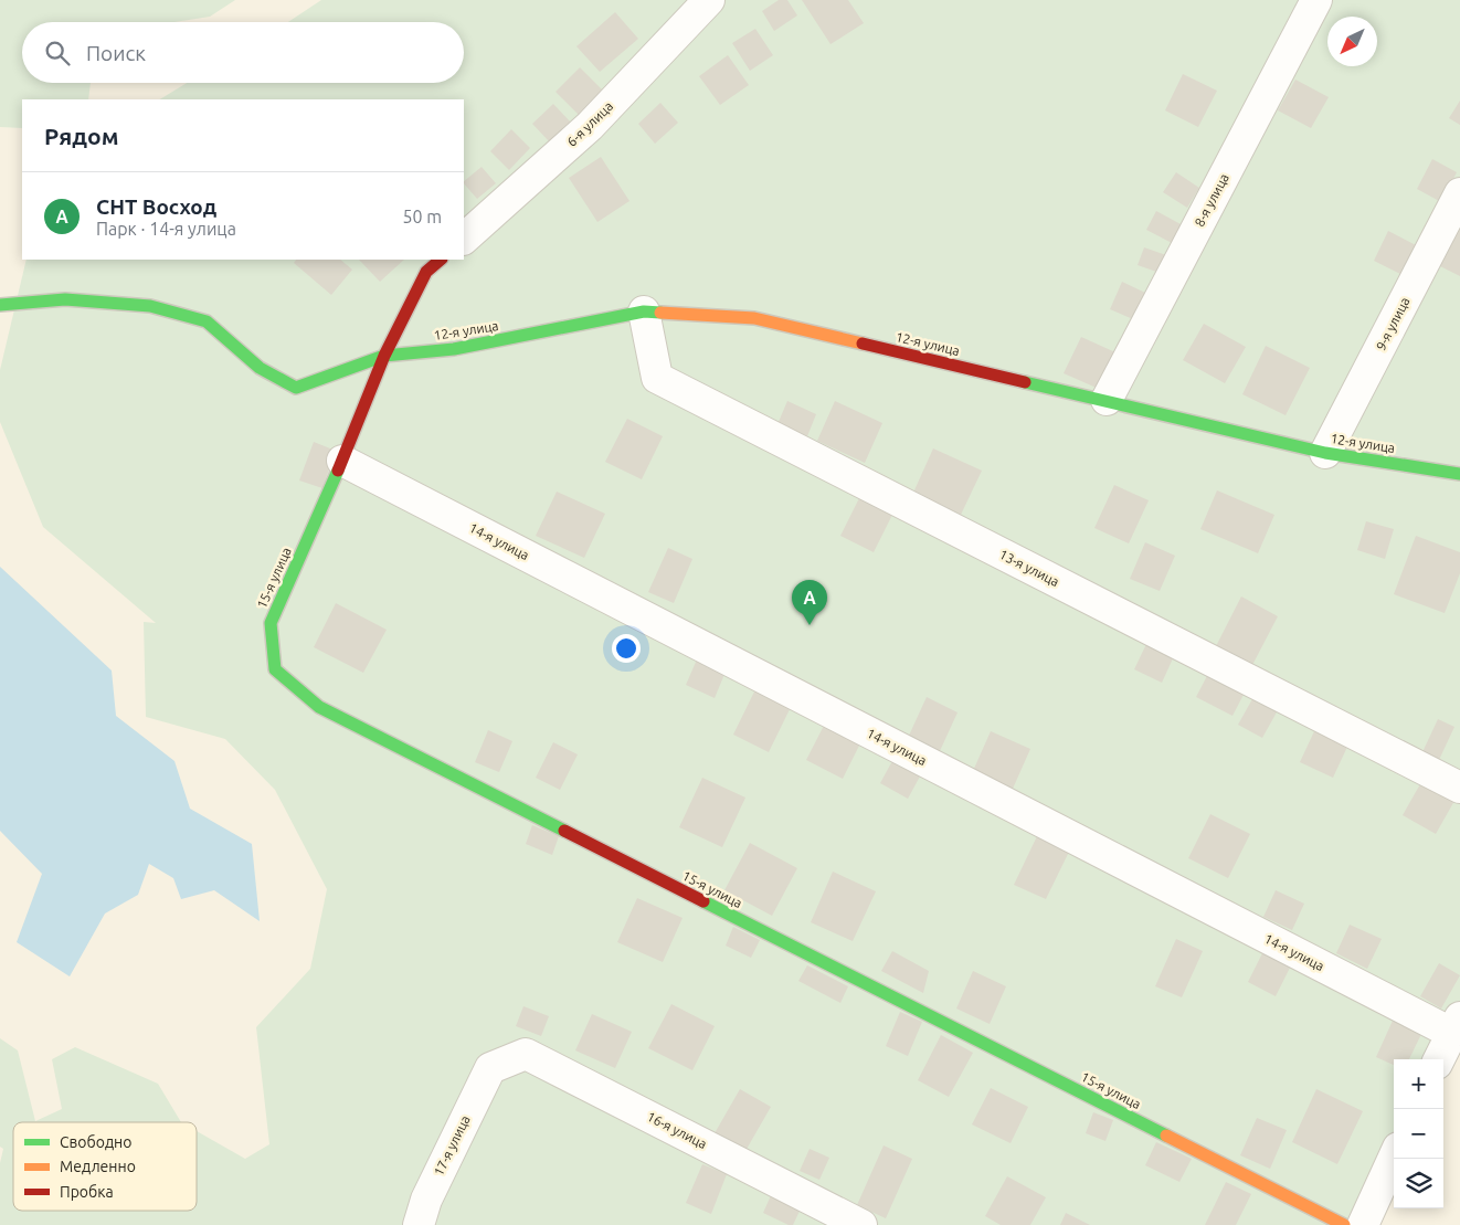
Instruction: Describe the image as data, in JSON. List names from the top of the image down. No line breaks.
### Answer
{"streets":{"street":["6-я улица","8-я улица","9-я улица","12-я улица","14-я улица","13-я улица","15-я улица","16-я улица","17-я улица"]},"crossings":[["8-я улица","12-я улица"],["9-я улица","12-я улица"],["12-я улица","13-я улица"],["14-я улица","15-я улица"],["16-я улица","17-я улица"]],"legend":["Свободно","Медленно","Пробка"],"north":"bottom left","page":{"search":"Поиск","heading":"Рядом","list":[{"mark":"A","name":"СНТ Восход","note":"Парк · 14-я улица","value":"50 m"}],"pins":"A","map_buttons":["+","−"]}}
